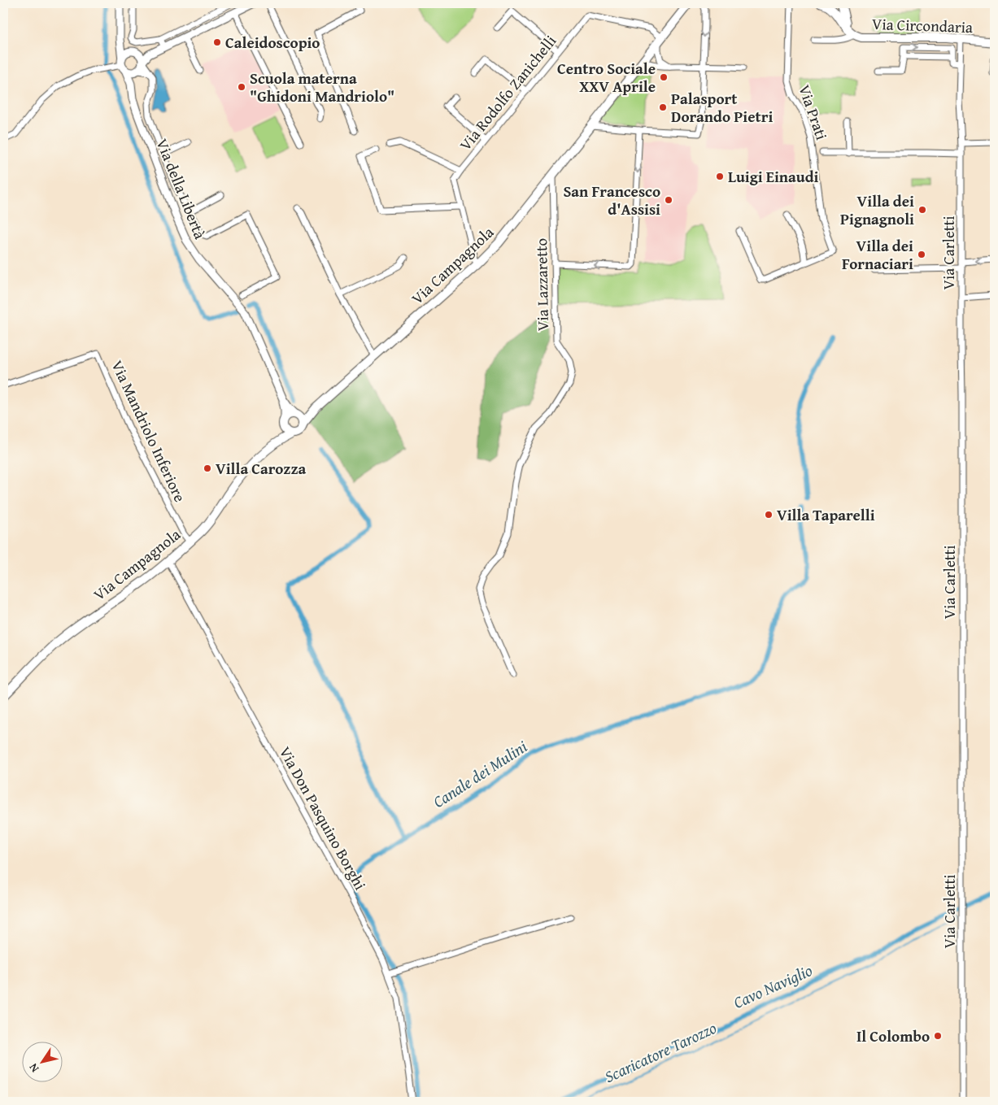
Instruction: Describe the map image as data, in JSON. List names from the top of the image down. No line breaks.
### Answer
{"streets":{"main road":["Via Circondaria","Via Campagnola"],"street":["Via Rodolfo Zanichelli","Via Prati","Via della Libertà","Via Carletti","Via Lazzaretto","Via Mandriolo Inferiore","Via Don Pasquino Borghi"]},"crossings":[["Via Circondaria","Via Carletti"],["Via Rodolfo Zanichelli","Via Campagnola"],["Via della Libertà","Via Campagnola"],["Via Campagnola","Via Lazzaretto"],["Via Campagnola","Via Mandriolo Inferiore"],["Via Campagnola","Via Don Pasquino Borghi"]],"water":["Canale dei Mulini","Cavo Naviglio","Scaricatore Tarozzo"],"places":["Caleidoscopio","Centro Sociale XXV Aprile","Scuola materna \"Ghidoni Mandriolo\"","Palasport Dorando Pietri","Luigi Einaudi","San Francesco d'Assisi","Villa dei Pignagnoli","Villa dei Fornaciari","Villa Carozza","Villa Taparelli","Il Colombo"],"north":"bottom left"}
